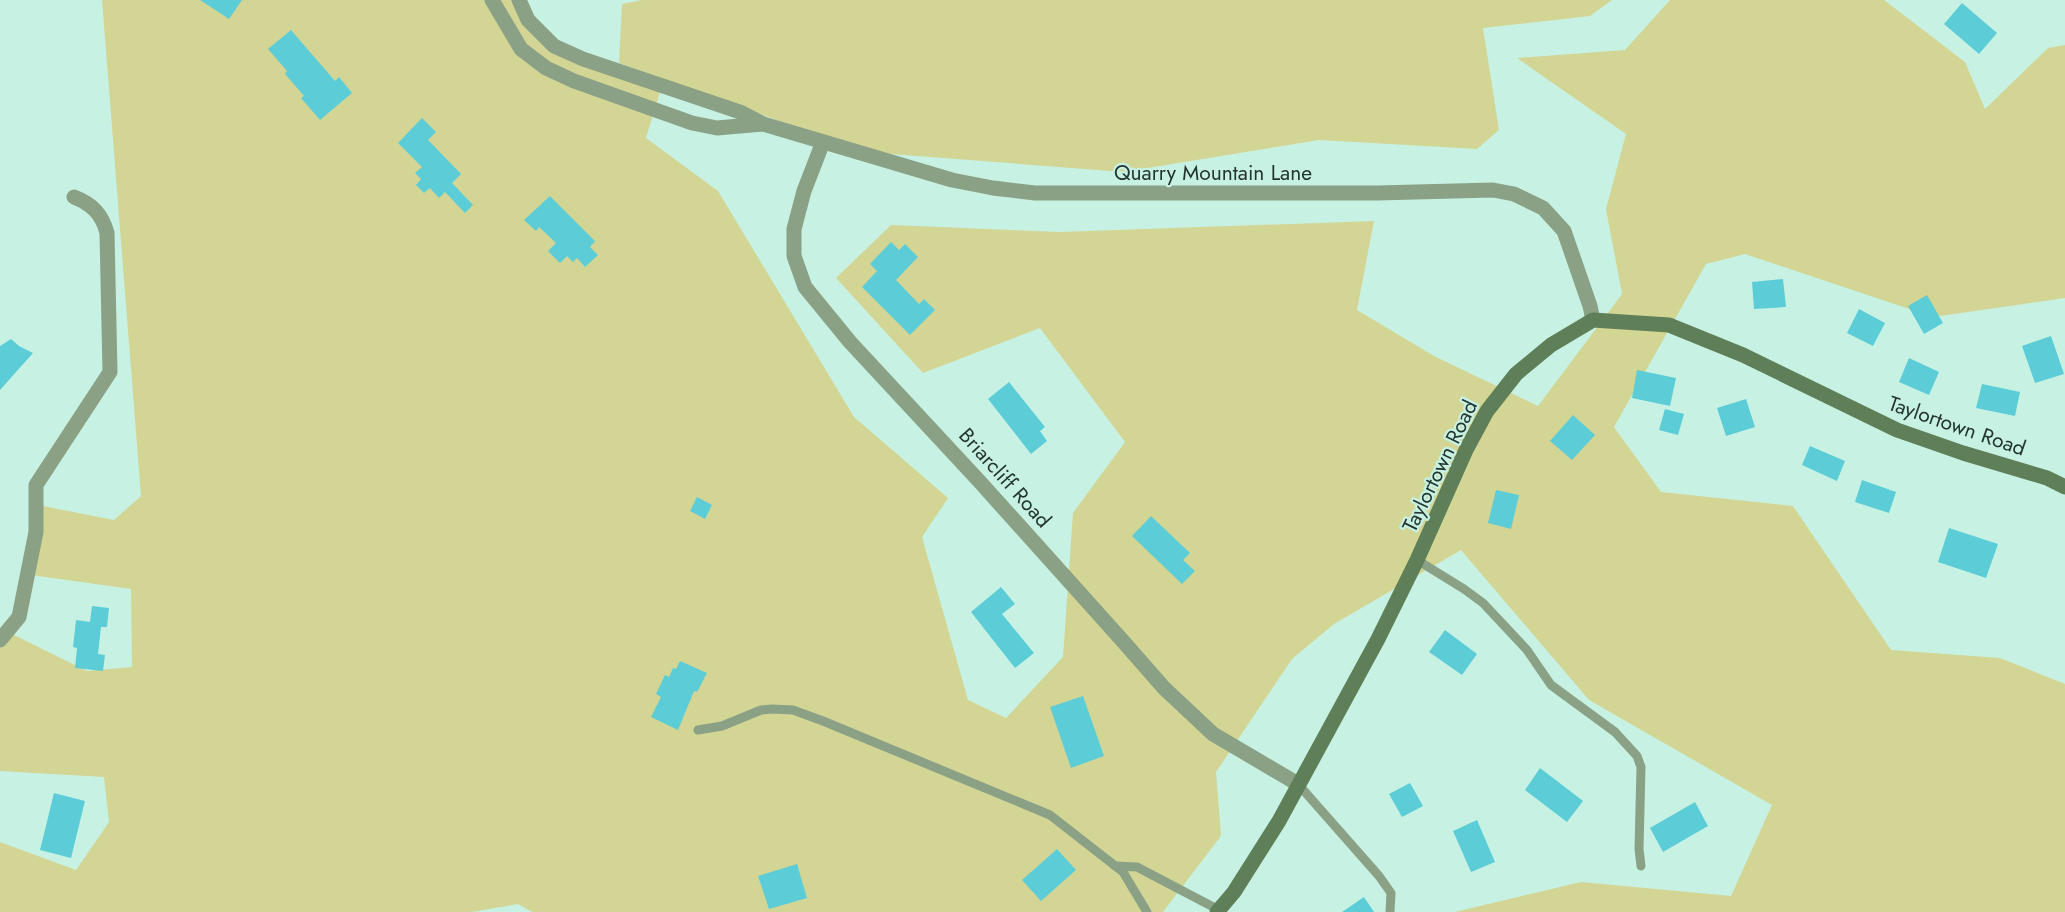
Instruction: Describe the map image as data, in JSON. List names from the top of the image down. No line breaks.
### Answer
{"streets":{"street":["Quarry Mountain Lane","Taylortown Road","Briarcliff Road"]},"crossings":[["Quarry Mountain Lane","Taylortown Road"],["Quarry Mountain Lane","Briarcliff Road"],["Taylortown Road","Briarcliff Road"]]}
